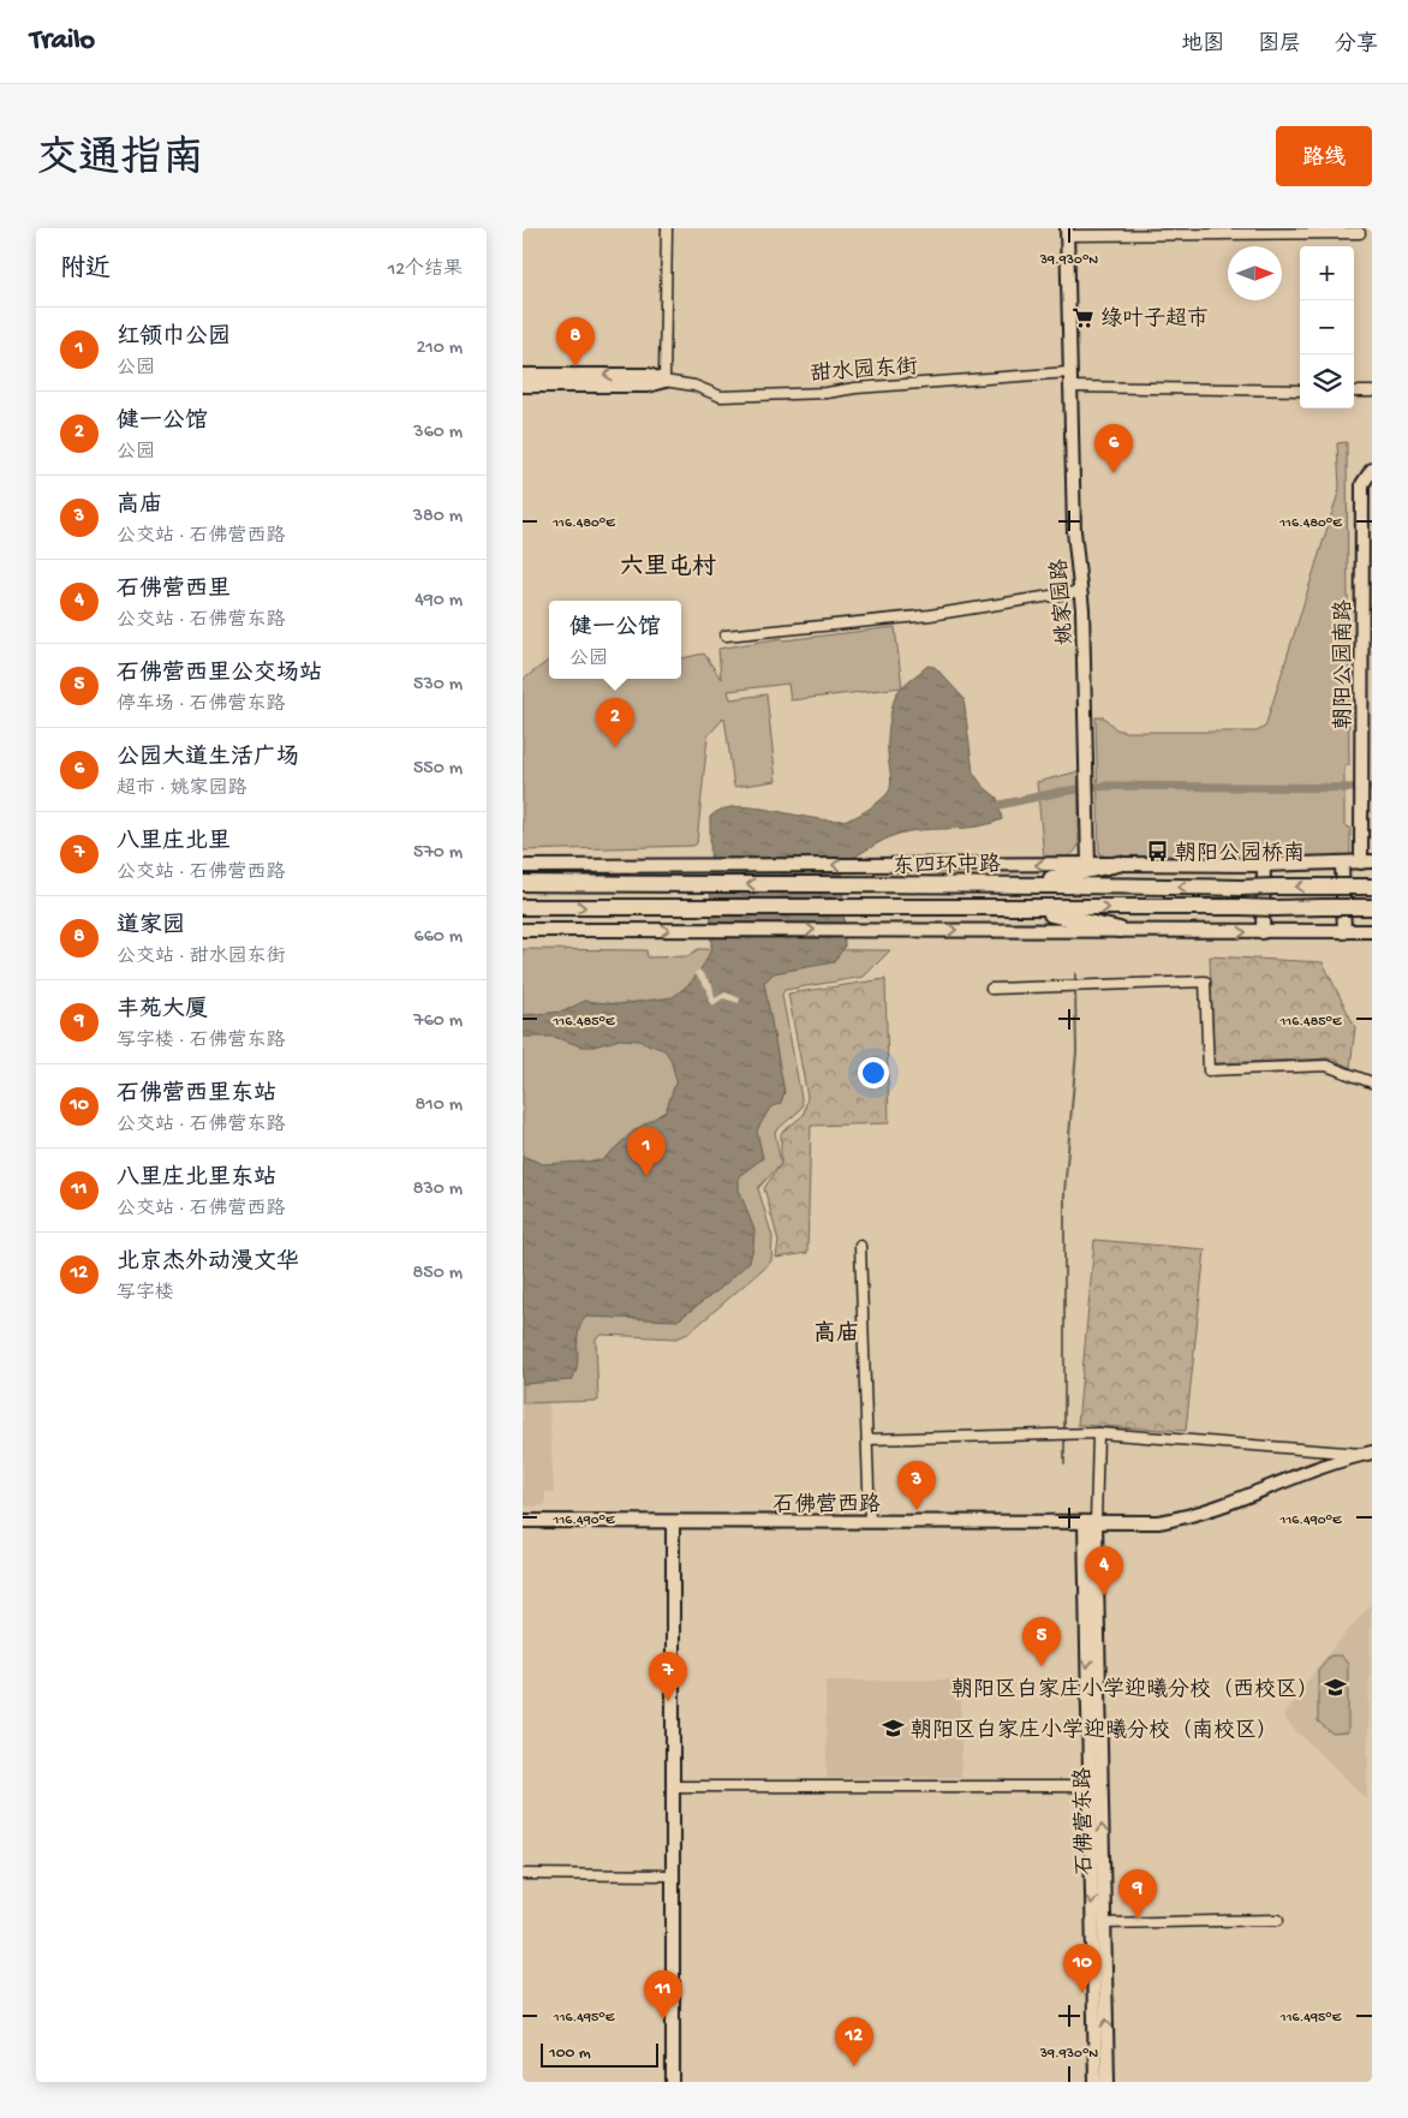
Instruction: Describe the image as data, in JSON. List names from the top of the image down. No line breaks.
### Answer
{"streets":{"highway":["东四环中路"],"street":["甜水园东街","姚家园路","朝阳公园南路","石佛营西路","石佛营东路"]},"crossings":[["甜水园东街","姚家园路"],["姚家园路","东四环中路"],["朝阳公园南路","东四环中路"],["石佛营西路","石佛营东路"]],"districts":["六里屯村","高庙"],"places":{"supermarket":["绿叶子超市"],"bus stop":["朝阳公园桥南"],"school or university":["朝阳区白家庄小学迎曦分校（西校区）","朝阳区白家庄小学迎曦分校（南校区）"]},"scale_bar":"100 m","north":"right","page":{"header":"Trailo","nav":["地图","图层","分享"],"title":"交通指南","buttons":"路线","heading":["附近","12个结果"],"map_buttons":["+","−"],"list":[{"mark":"1","name":"红领巾公园","note":"公园","value":"210 m"},{"mark":"2","name":"健一公馆","note":"公园","value":"360 m"},{"mark":"3","name":"高庙","note":"公交站 · 石佛营西路","value":"380 m"},{"mark":"4","name":"石佛营西里","note":"公交站 · 石佛营东路","value":"490 m"},{"mark":"5","name":"石佛营西里公交场站","note":"停车场 · 石佛营东路","value":"530 m"},{"mark":"6","name":"公园大道生活广场","note":"超市 · 姚家园路","value":"550 m"},{"mark":"7","name":"八里庄北里","note":"公交站 · 石佛营西路","value":"570 m"},{"mark":"8","name":"道家园","note":"公交站 · 甜水园东街","value":"660 m"},{"mark":"9","name":"丰苑大厦","note":"写字楼 · 石佛营东路","value":"760 m"},{"mark":"10","name":"石佛营西里东站","note":"公交站 · 石佛营东路","value":"810 m"},{"mark":"11","name":"八里庄北里东站","note":"公交站 · 石佛营西路","value":"830 m"},{"mark":"12","name":"北京杰外动漫文华","note":"写字楼","value":"850 m"}],"pins":["8","6","2","1","3","4","5","7","9","10","11","12"],"popup":["健一公馆","公园"],"scale":"100 m"},"coordinates":["39.930°N","116.480°E","116.485°E","116.490°E","116.495°E"]}
